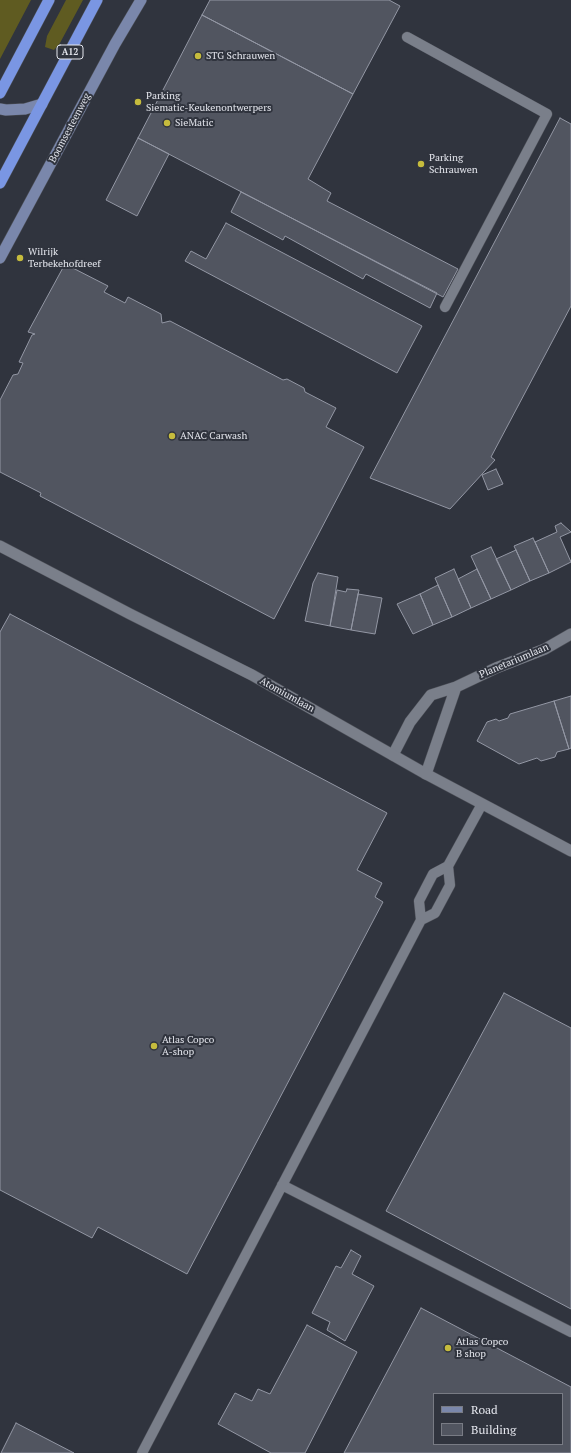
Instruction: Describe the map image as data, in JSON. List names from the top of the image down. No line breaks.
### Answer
{"streets":{"highway":["A12"],"main road":["Boomsesteenweg"],"street":["Planetariumlaan","Atomiumlaan"]},"crossings":[["Planetariumlaan","Atomiumlaan"]],"places":["STG Schrauwen","Parking Siematic-Keukenontwerpers","SieMatic","Parking Schrauwen","Wilrijk Terbekehofdreef","ANAC Carwash","Atlas Copco A-shop","Atlas Copco B shop"],"legend":["Road","Building"]}
